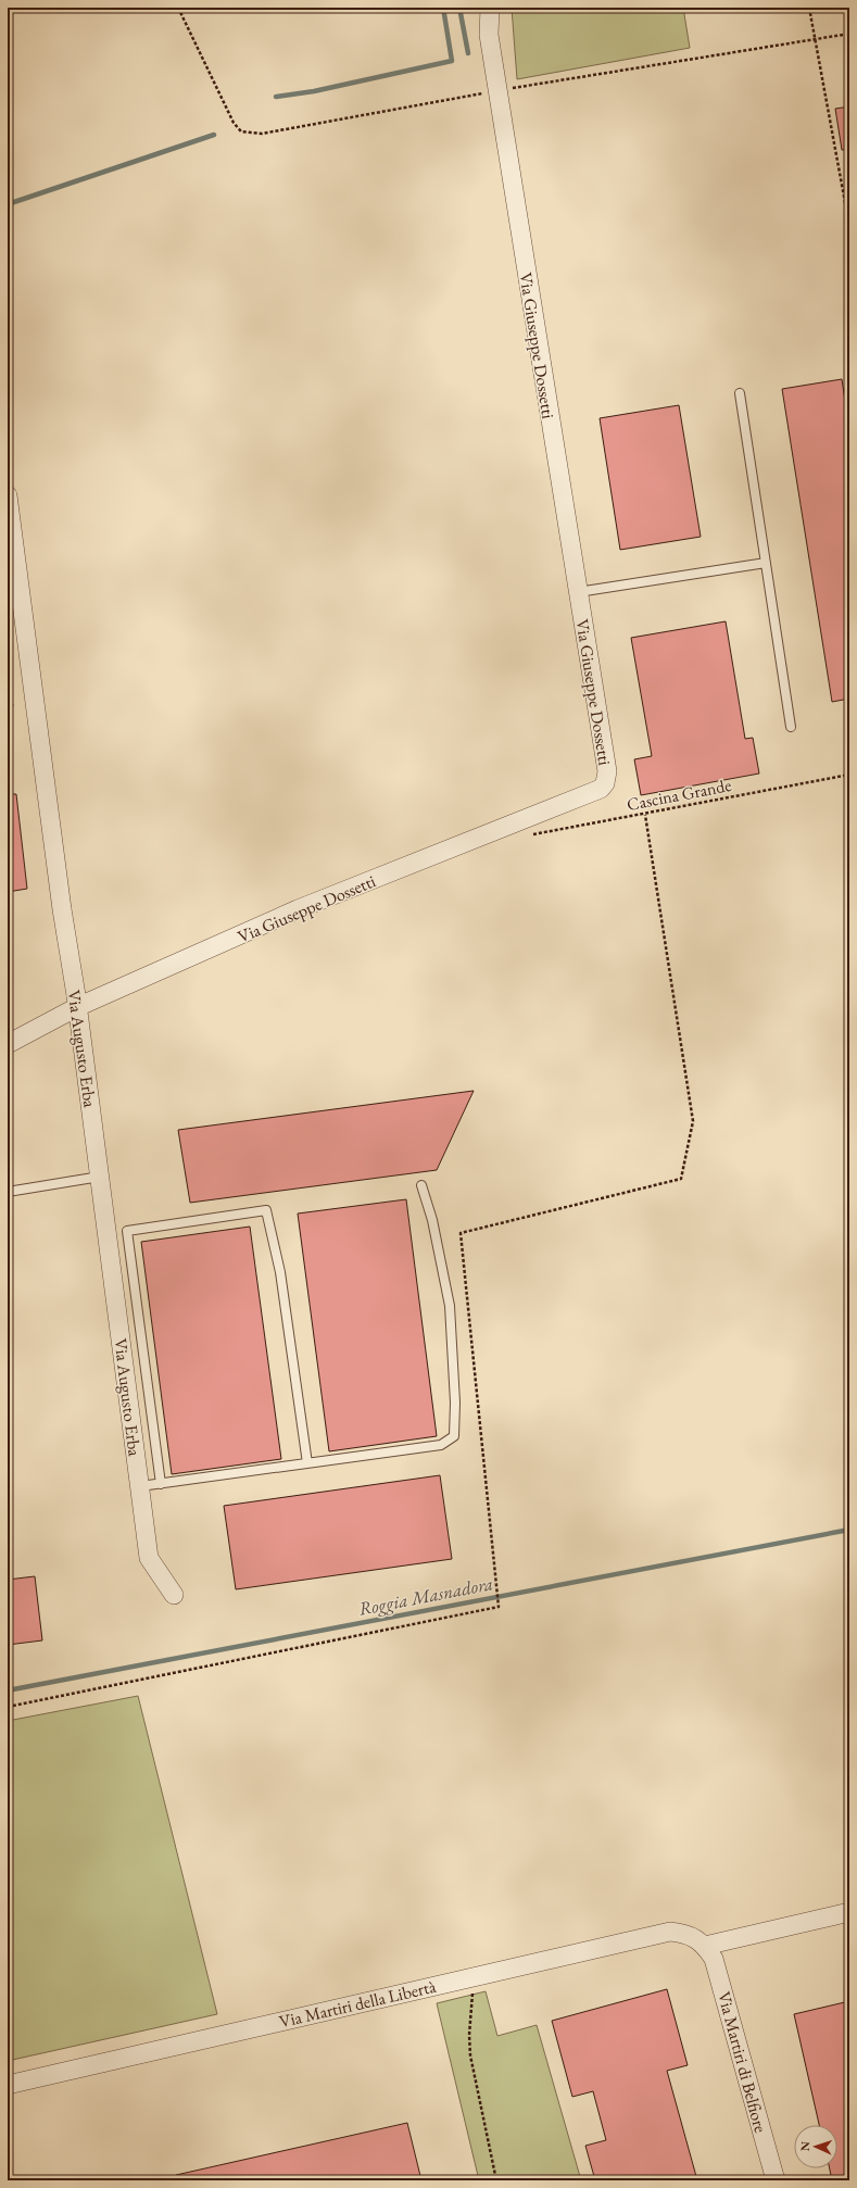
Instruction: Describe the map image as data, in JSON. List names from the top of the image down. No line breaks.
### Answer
{"streets":{"street":["Via Giuseppe Dossetti","Via Augusto Erba","Via Martiri della Libertà","Via Martiri di Belfiore"],"path":["Cascina Grande"]},"crossings":[["Via Giuseppe Dossetti","Cascina Grande"],["Via Giuseppe Dossetti","Via Augusto Erba"],["Via Martiri della Libertà","Via Martiri di Belfiore"]],"water":["Roggia Masnadora"],"north":"left"}
